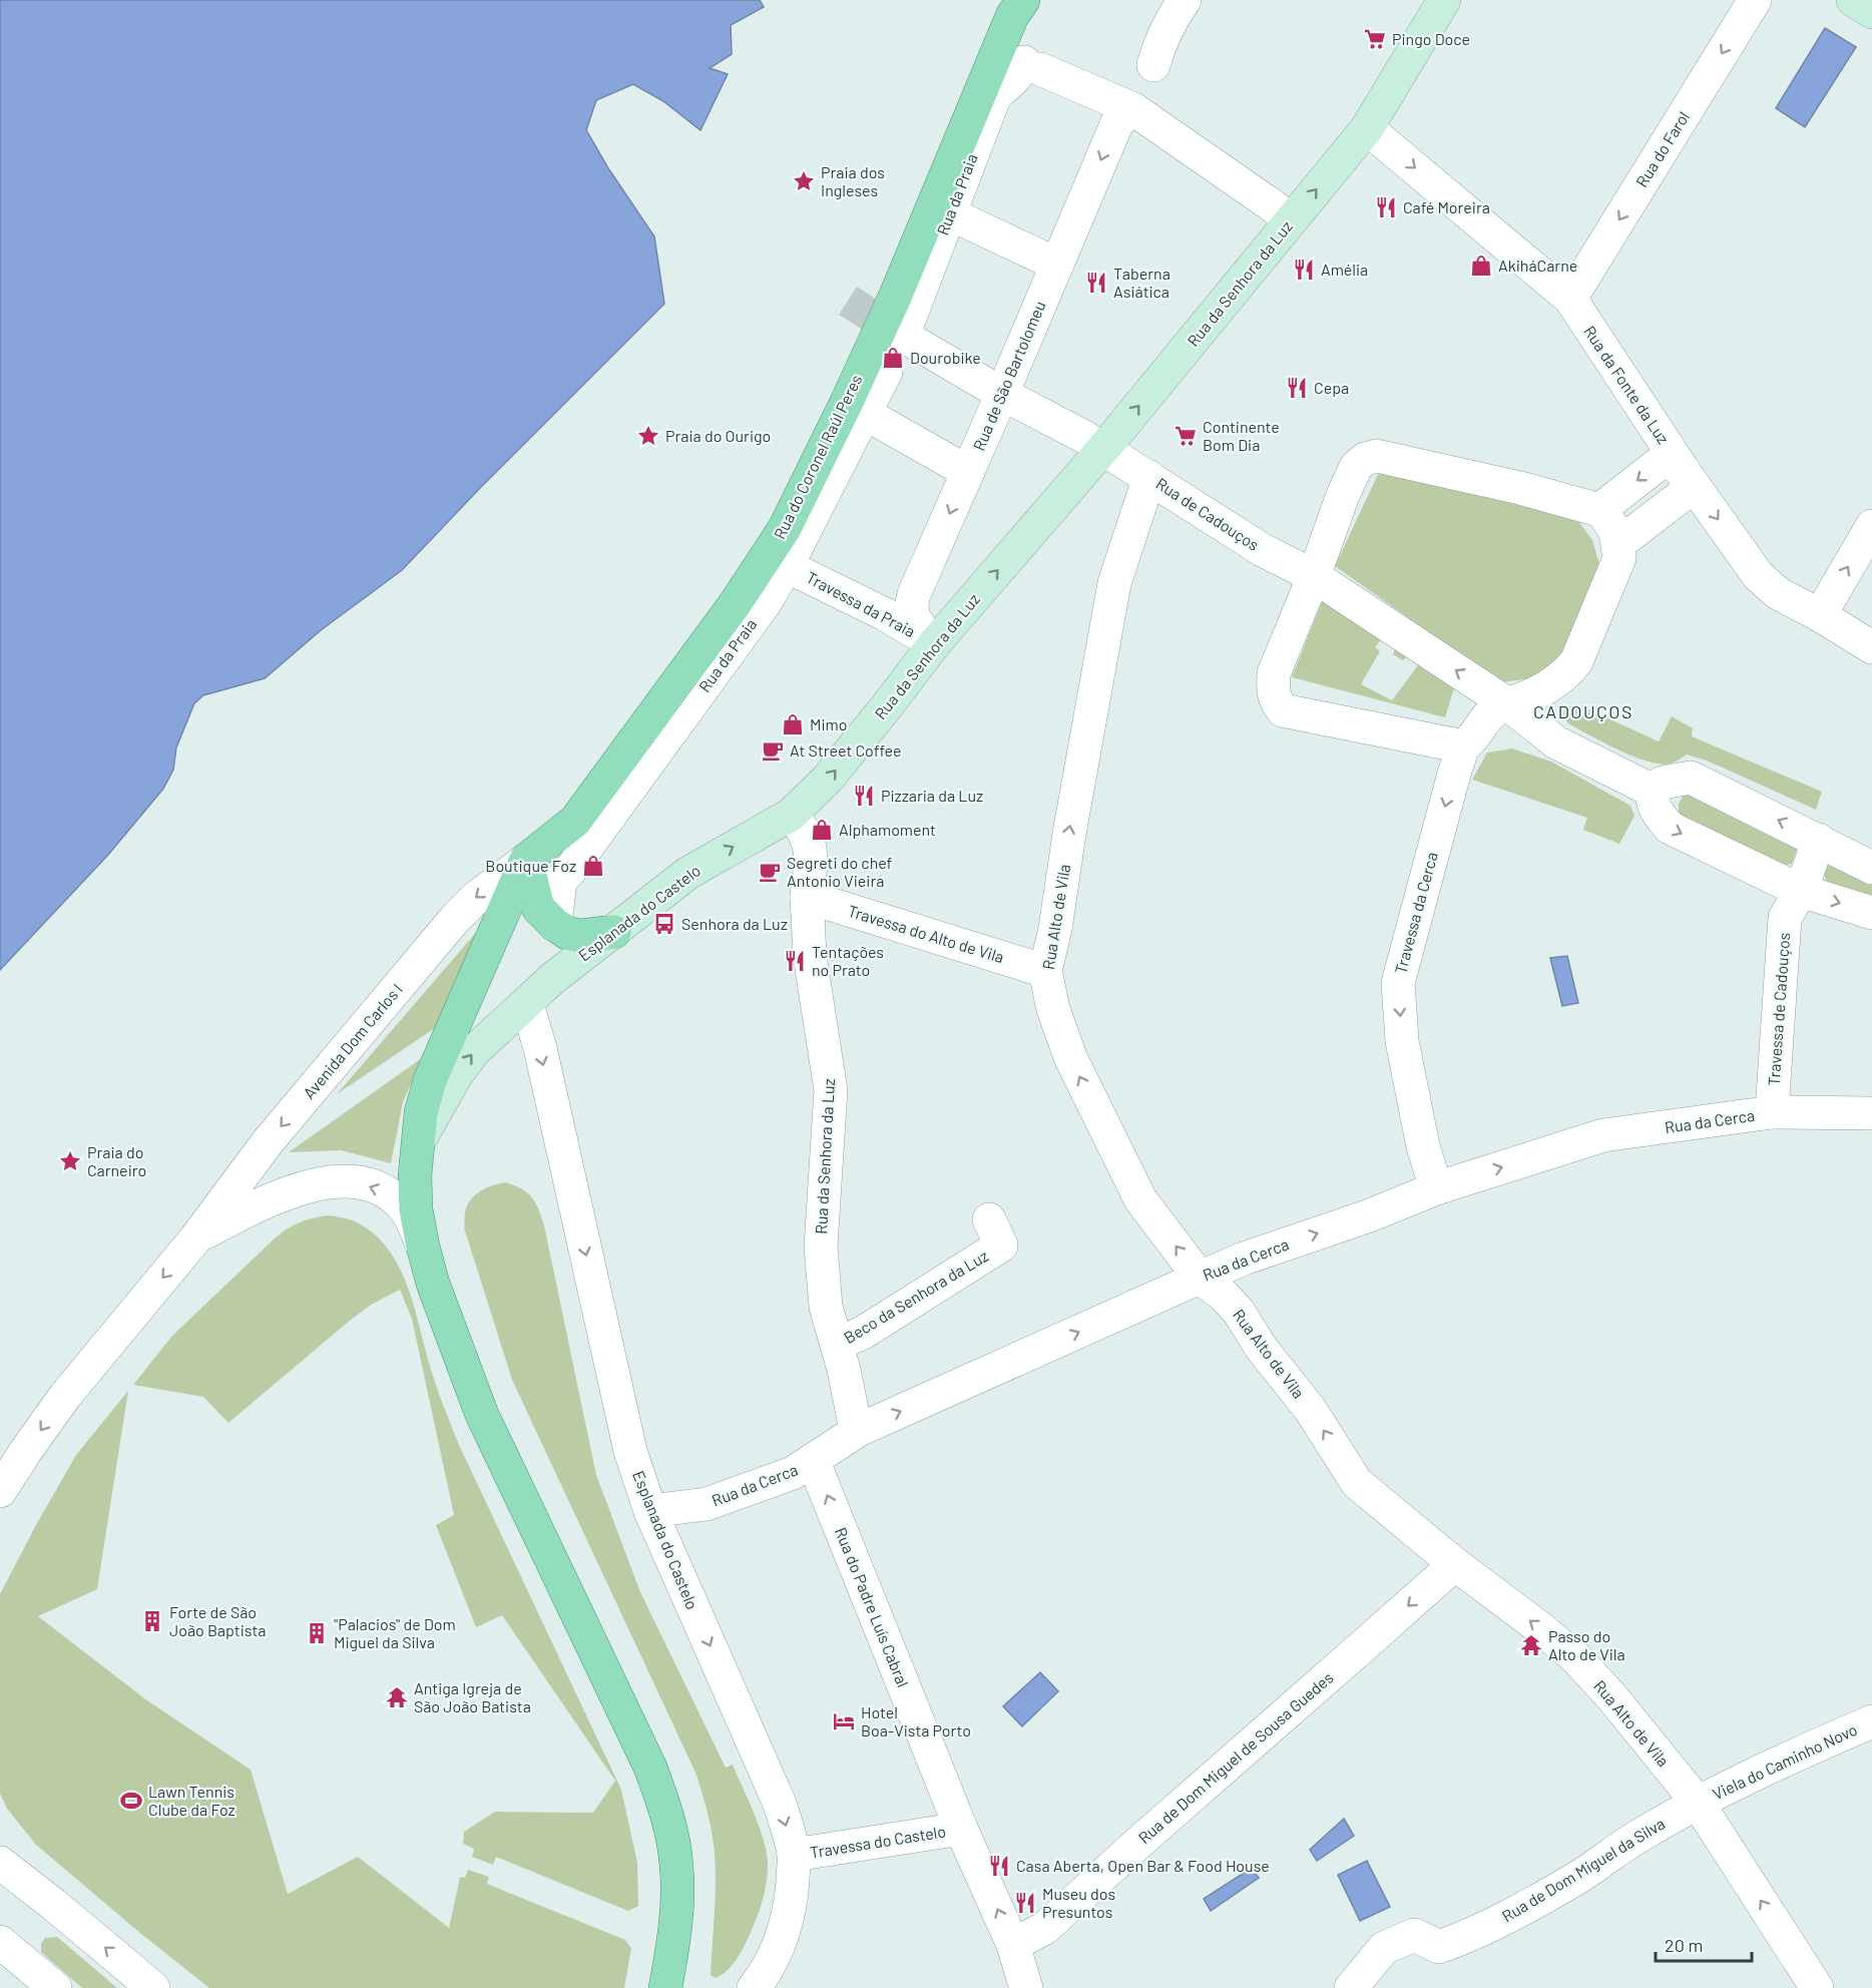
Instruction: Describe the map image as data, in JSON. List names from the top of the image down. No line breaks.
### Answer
{"streets":{"main road":["Rua do Coronel Raúl Peres","Esplanada do Castelo"],"street":["Rua do Farol","Rua da Praia","Rua da Senhora da Luz","Rua de São Bartolomeu","Rua da Fonte da Luz","Rua de Cadouços","Travessa da Praia","Travessa da Cerca","Rua Alto de Vila","Travessa do Alto de Vila","Travessa de Cadouços","Avenida Dom Carlos I","Rua da Cerca","Beco da Senhora da Luz","Rua do Padre Luís Cabral","Rua de Dom Miguel de Sousa Guedes","Viela do Caminho Novo","Travessa do Castelo","Rua de Dom Miguel da Silva"]},"crossings":[["Rua do Farol","Rua da Fonte da Luz"],["Rua da Praia","Rua de São Bartolomeu"],["Rua da Praia","Rua de Cadouços"],["Rua da Praia","Travessa da Praia"],["Rua da Senhora da Luz","Rua de São Bartolomeu"],["Rua da Senhora da Luz","Rua da Fonte da Luz"],["Rua da Senhora da Luz","Rua de Cadouços"],["Rua da Senhora da Luz","Travessa da Praia"],["Rua da Senhora da Luz","Esplanada do Castelo"],["Rua da Senhora da Luz","Travessa do Alto de Vila"],["Rua da Senhora da Luz","Rua da Cerca"],["Rua da Senhora da Luz","Beco da Senhora da Luz"],["Rua de São Bartolomeu","Rua de Cadouços"],["Rua de São Bartolomeu","Travessa da Praia"],["Rua do Coronel Raúl Peres","Esplanada do Castelo"],["Rua do Coronel Raúl Peres","Avenida Dom Carlos I"],["Rua de Cadouços","Rua Alto de Vila"],["Esplanada do Castelo","Avenida Dom Carlos I"],["Esplanada do Castelo","Rua da Cerca"],["Esplanada do Castelo","Travessa do Castelo"],["Travessa da Cerca","Rua da Cerca"],["Rua Alto de Vila","Travessa do Alto de Vila"],["Rua Alto de Vila","Rua da Cerca"],["Rua Alto de Vila","Rua de Dom Miguel de Sousa Guedes"],["Rua Alto de Vila","Viela do Caminho Novo"],["Rua Alto de Vila","Rua de Dom Miguel da Silva"],["Travessa de Cadouços","Rua da Cerca"],["Rua da Cerca","Rua do Padre Luís Cabral"],["Rua do Padre Luís Cabral","Rua de Dom Miguel de Sousa Guedes"],["Rua do Padre Luís Cabral","Travessa do Castelo"],["Viela do Caminho Novo","Rua de Dom Miguel da Silva"]],"one_way":["Rua do Farol","Rua da Senhora da Luz","Rua de São Bartolomeu","Rua da Fonte da Luz","Travessa da Cerca","Rua Alto de Vila","Avenida Dom Carlos I","Rua da Cerca","Rua do Padre Luís Cabral","Rua de Dom Miguel de Sousa Guedes"],"districts":["CADOUÇOS"],"places":{"supermarket":["Pingo Doce","Continente Bom Dia"],"place":["Praia dos Ingleses","Praia do Ourigo","Praia do Carneiro"],"restaurant":["Café Moreira","Amélia","Taberna Asiática","Cepa","Pizzaria da Luz","Tentações no Prato","Casa Aberta, Open Bar & Food House","Museu dos Presuntos"],"shop":["AkiháCarne","Dourobike","Mimo","Alphamoment","Boutique Foz"],"cafe":["At Street Coffee","Segreti do chef Antonio Vieira"],"bus stop":["Senhora da Luz"],"building":["Forte de São João Baptista","\"Palacios\" de Dom Miguel da Silva"],"temple":["Passo do Alto de Vila","Antiga Igreja de São João Batista"],"hotel":["Hotel Boa-Vista Porto"],"sports":["Lawn Tennis Clube da Foz"]},"scale_bar":"20 m"}
